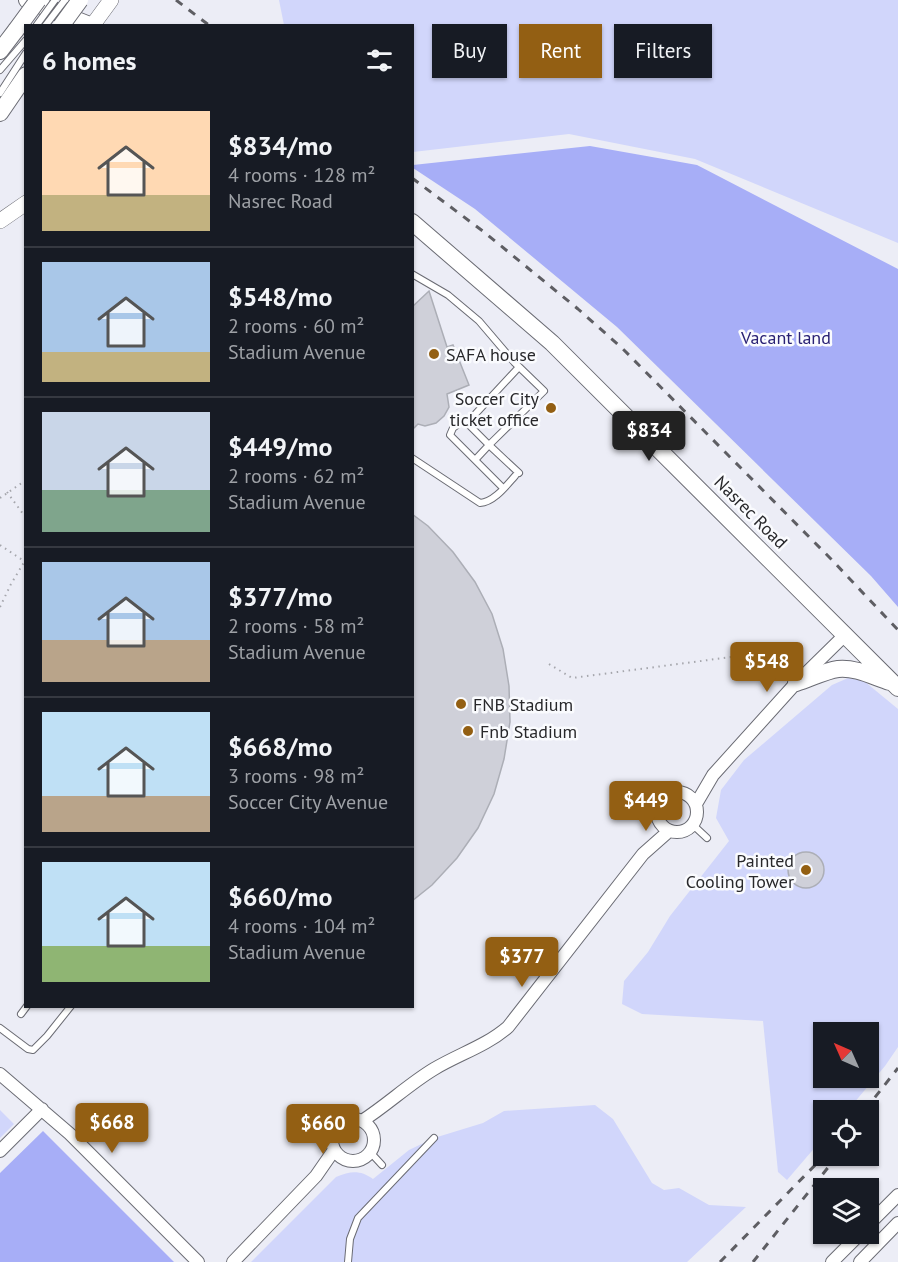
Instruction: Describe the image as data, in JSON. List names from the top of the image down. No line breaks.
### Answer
{"streets":{"main road":["Nasrec Road"]},"parks":["Vacant land"],"places":["SAFA house","Soccer City ticket office","FNB Stadium","Fnb Stadium","Painted Cooling Tower"],"north":"top left","page":{"chip":["Buy","Rent","Filters"],"heading":"6 homes","list":[{"name":"$834/mo","note":"4 rooms · 128 m² · Nasrec Road"},{"name":"$548/mo","note":"2 rooms · 60 m² · Stadium Avenue"},{"name":"$449/mo","note":"2 rooms · 62 m² · Stadium Avenue"},{"name":"$377/mo","note":"2 rooms · 58 m² · Stadium Avenue"},{"name":"$668/mo","note":"3 rooms · 98 m² · Soccer City Avenue"},{"name":"$660/mo","note":"4 rooms · 104 m² · Stadium Avenue"}],"price":["$834","$548","$449","$377","$668","$660"]}}
